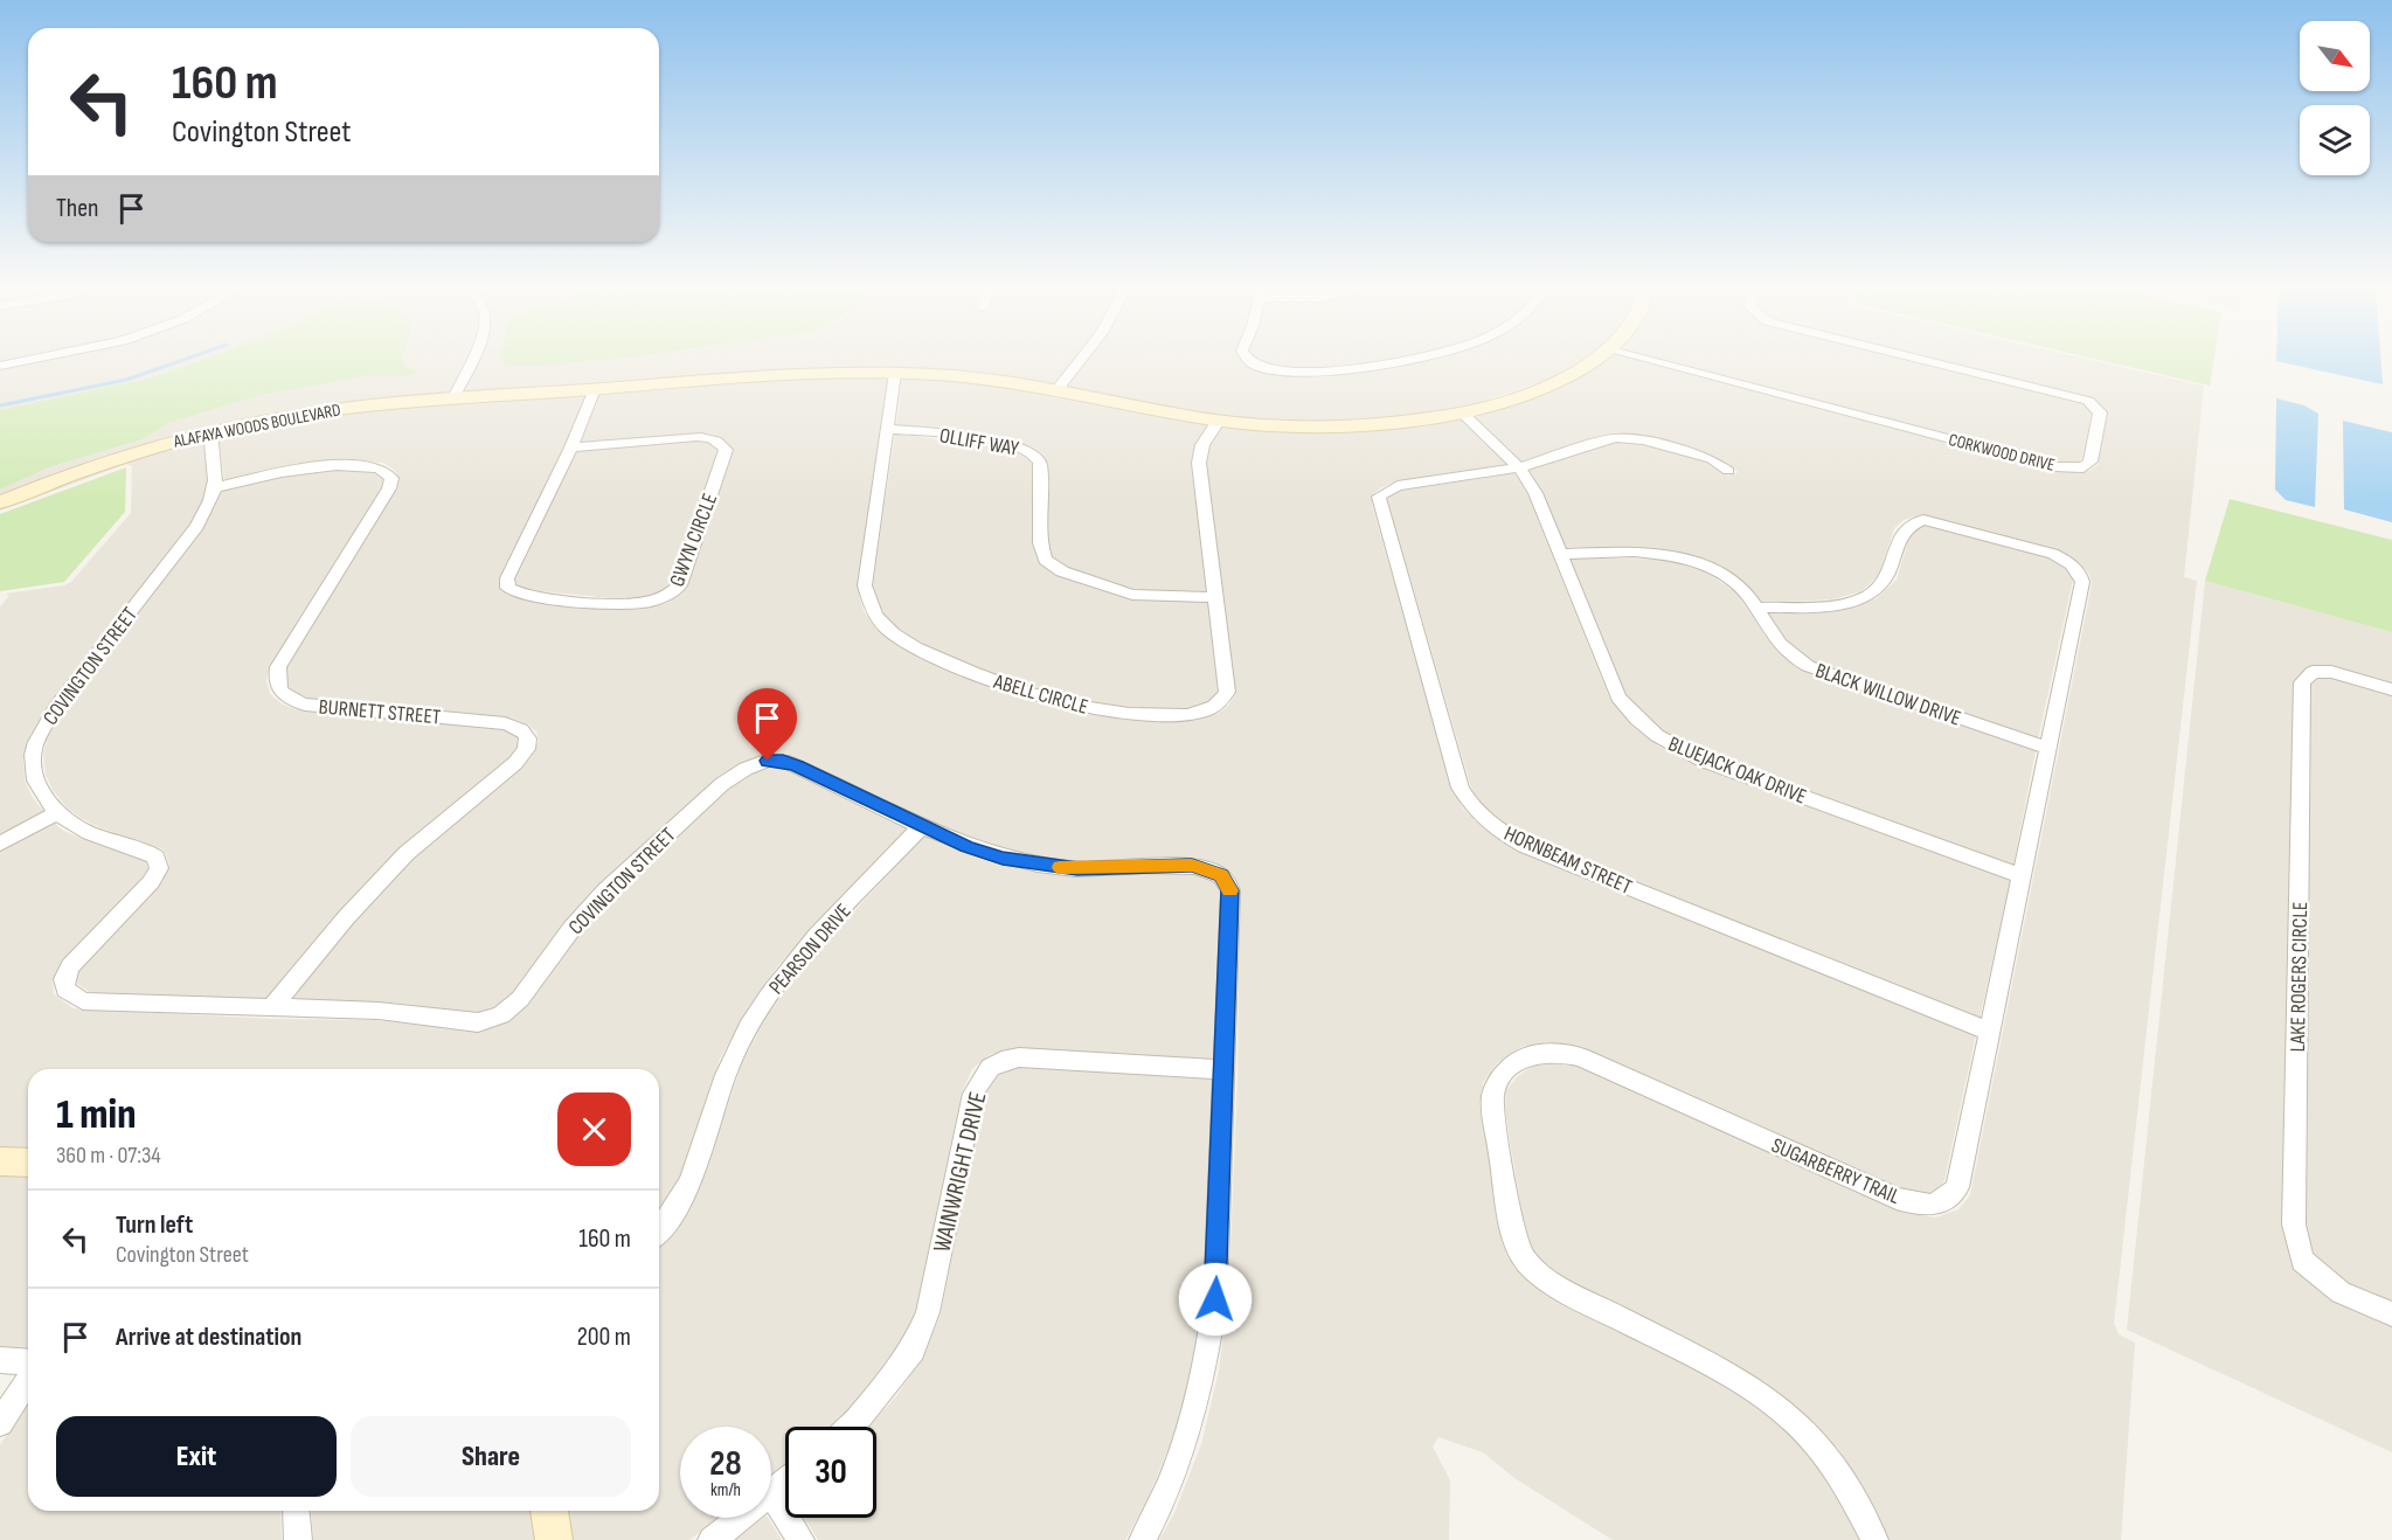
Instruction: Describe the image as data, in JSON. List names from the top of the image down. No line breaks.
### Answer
{"streets":{"street":["ALAFAYA WOODS BOULEVARD","OLLIFF WAY","CORKWOOD DRIVE","GWYN CIRCLE","COVINGTON STREET","ABELL CIRCLE","BLACK WILLOW DRIVE","BURNETT STREET","BLUEJACK OAK DRIVE","HORNBEAM STREET","PEARSON DRIVE","LAKE ROGERS CIRCLE","SUGARBERRY TRAIL","WAINWRIGHT DRIVE"]},"crossings":[["ALAFAYA WOODS BOULEVARD","GWYN CIRCLE"],["ALAFAYA WOODS BOULEVARD","ABELL CIRCLE"],["ALAFAYA WOODS BOULEVARD","BLUEJACK OAK DRIVE"],["OLLIFF WAY","ABELL CIRCLE"],["COVINGTON STREET","BURNETT STREET"],["COVINGTON STREET","PEARSON DRIVE"],["COVINGTON STREET","WAINWRIGHT DRIVE"],["BLACK WILLOW DRIVE","BLUEJACK OAK DRIVE"],["BLACK WILLOW DRIVE","SUGARBERRY TRAIL"],["BLUEJACK OAK DRIVE","HORNBEAM STREET"],["BLUEJACK OAK DRIVE","SUGARBERRY TRAIL"],["HORNBEAM STREET","SUGARBERRY TRAIL"]],"north":"bottom right","page":{"turn":["160 m","Covington Street"],"then":"Then","heading":["1 min","360 m · 07:34"],"list":[{"name":"Turn left","note":"Covington Street","value":"160 m"},{"name":"Arrive at destination","value":"200 m"}],"buttons":["Exit","Share"],"speed":"28 km/h","limit":"30"}}
